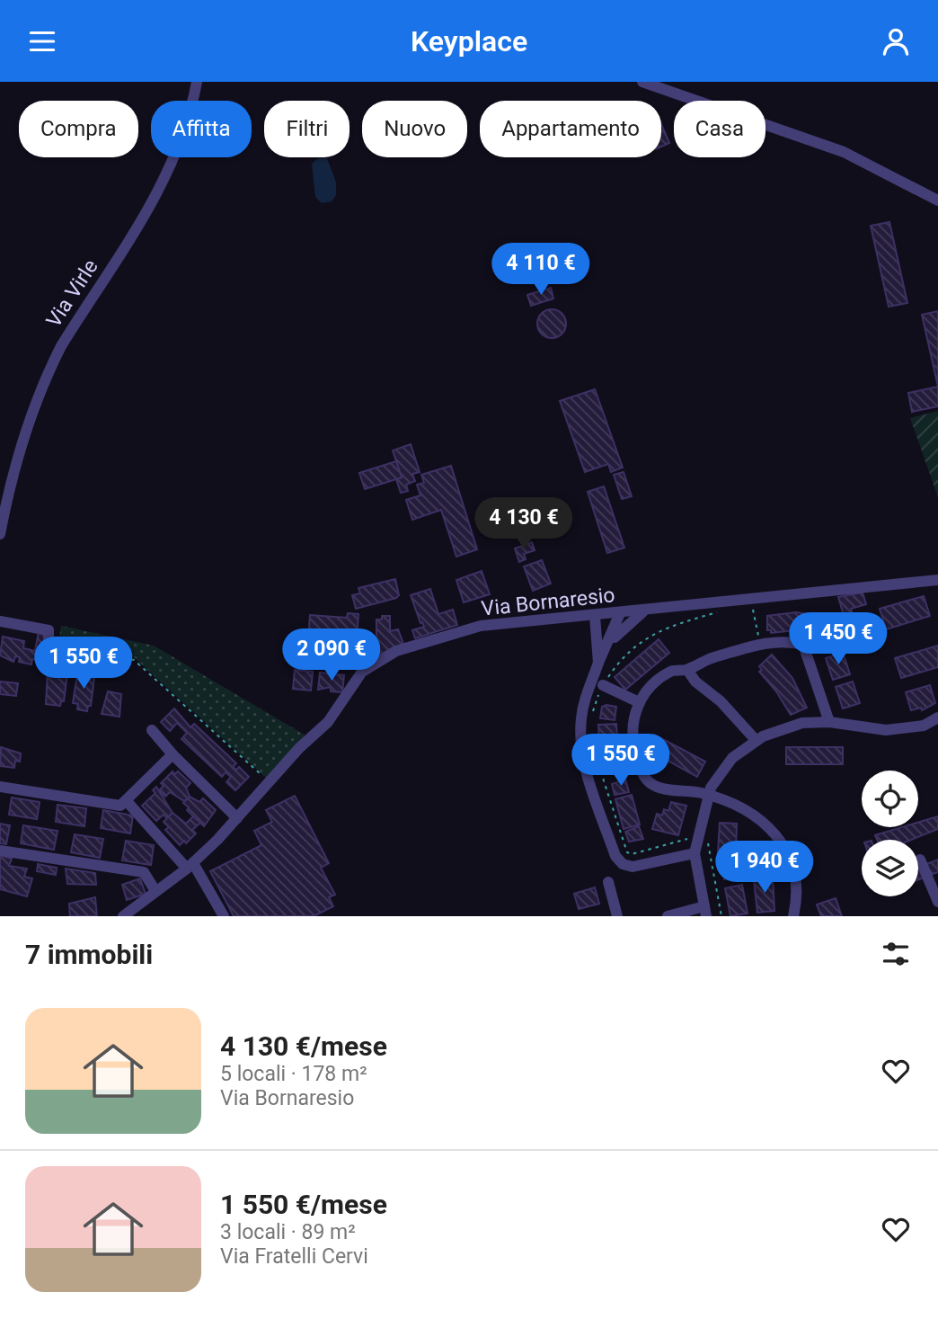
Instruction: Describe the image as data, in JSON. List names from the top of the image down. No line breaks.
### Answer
{"streets":{"street":["Via Virle","Via Bornaresio"]},"page":{"header":"Keyplace","chip":["Compra","Affitta","Filtri","Nuovo","Appartamento","Casa"],"price":["4 110 €","4 130 €","1 450 €","2 090 €","1 550 €","1 550 €","1 940 €"],"heading":"7 immobili","list":[{"name":"4 130 €/mese","note":"5 locali · 178 m² · Via Bornaresio"},{"name":"1 550 €/mese","note":"3 locali · 89 m² · Via Fratelli Cervi"}]}}
